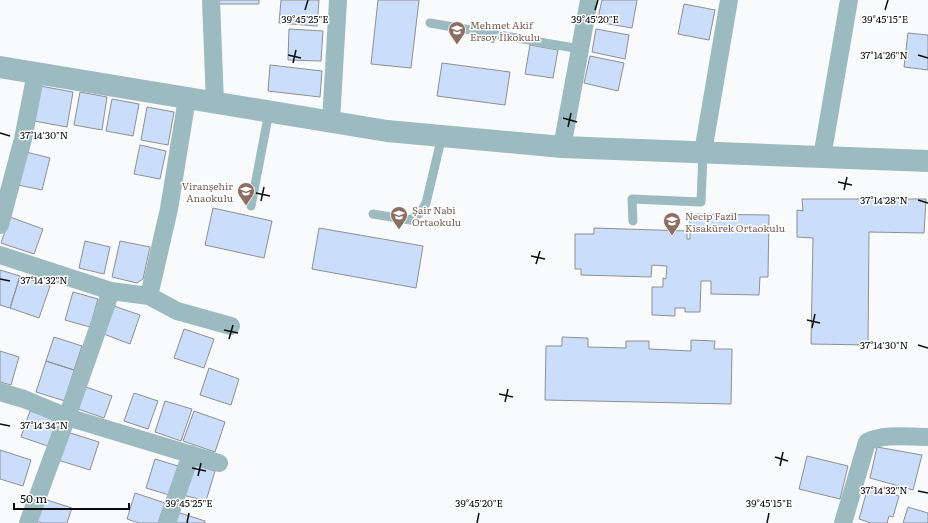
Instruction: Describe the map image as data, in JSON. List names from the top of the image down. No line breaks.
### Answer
{"places":{"school or university":["Mehmet Akif Ersoy İlkokulu","Viranşehir Anaokulu","Şair Nabi Ortaokulu","Necip Fazil Kisakürek Ortaokulu"]},"scale_bar":"50 m","coordinates":["39°45'25\"E","39°45'20\"E","39°45'15\"E","37°14'26\"N","37°14'30\"N","37°14'28\"N","37°14'32\"N","37°14'34\"N"]}
